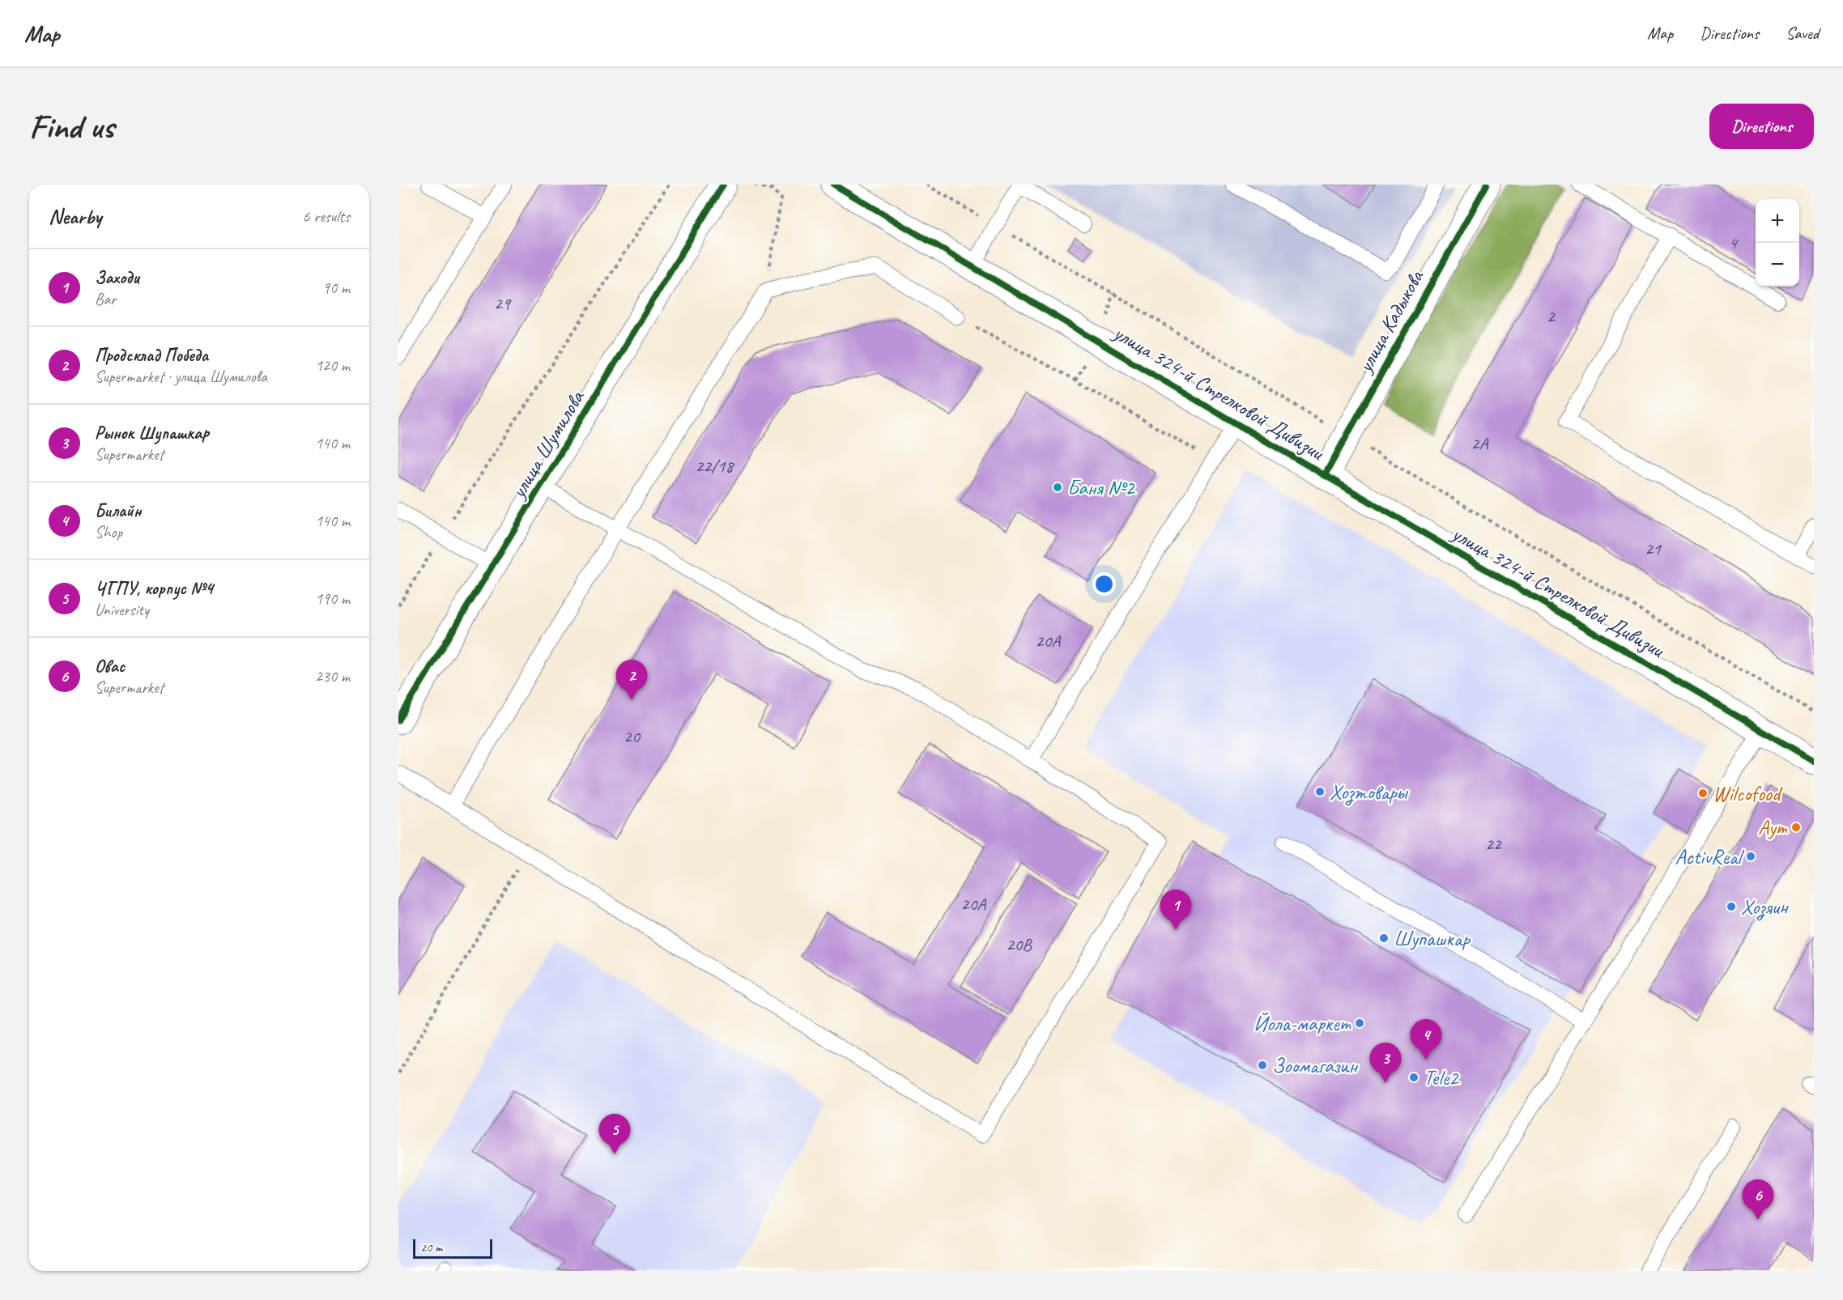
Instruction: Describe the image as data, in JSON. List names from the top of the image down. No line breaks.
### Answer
{"streets":{"street":["улица Кадыкова","улица 324-й Стрелковой Дивизии","улица Шумилова"]},"crossings":[["улица Кадыкова","улица 324-й Стрелковой Дивизии"]],"places":["Баня №2","Хозтовары","Wilcofood","Аут","ActivReal","Хозяин","Шупашкар","Йола-маркет","Зоомагазин","Tele2"],"house_numbers":["4","29","2","2А","22/18","21","20А","20","22","20А","20В"],"scale_bar":"20 m","page":{"header":"Map","nav":["Map","Directions","Saved"],"buttons":"Directions","title":"Find us","heading":["Nearby","6 results"],"map_buttons":["+","−"],"list":[{"mark":"1","name":"Заходи","note":"Bar","value":"90 m"},{"mark":"2","name":"Продсклад Победа","note":"Supermarket · улица Шумилова","value":"120 m"},{"mark":"3","name":"Рынок Шупашкар","note":"Supermarket","value":"140 m"},{"mark":"4","name":"Билайн","note":"Shop","value":"140 m"},{"mark":"5","name":"ЧГПУ, корпус №4","note":"University","value":"190 m"},{"mark":"6","name":"Овас","note":"Supermarket","value":"230 m"}],"pins":["2","1","4","3","5","6"],"scale":"20 m"}}
